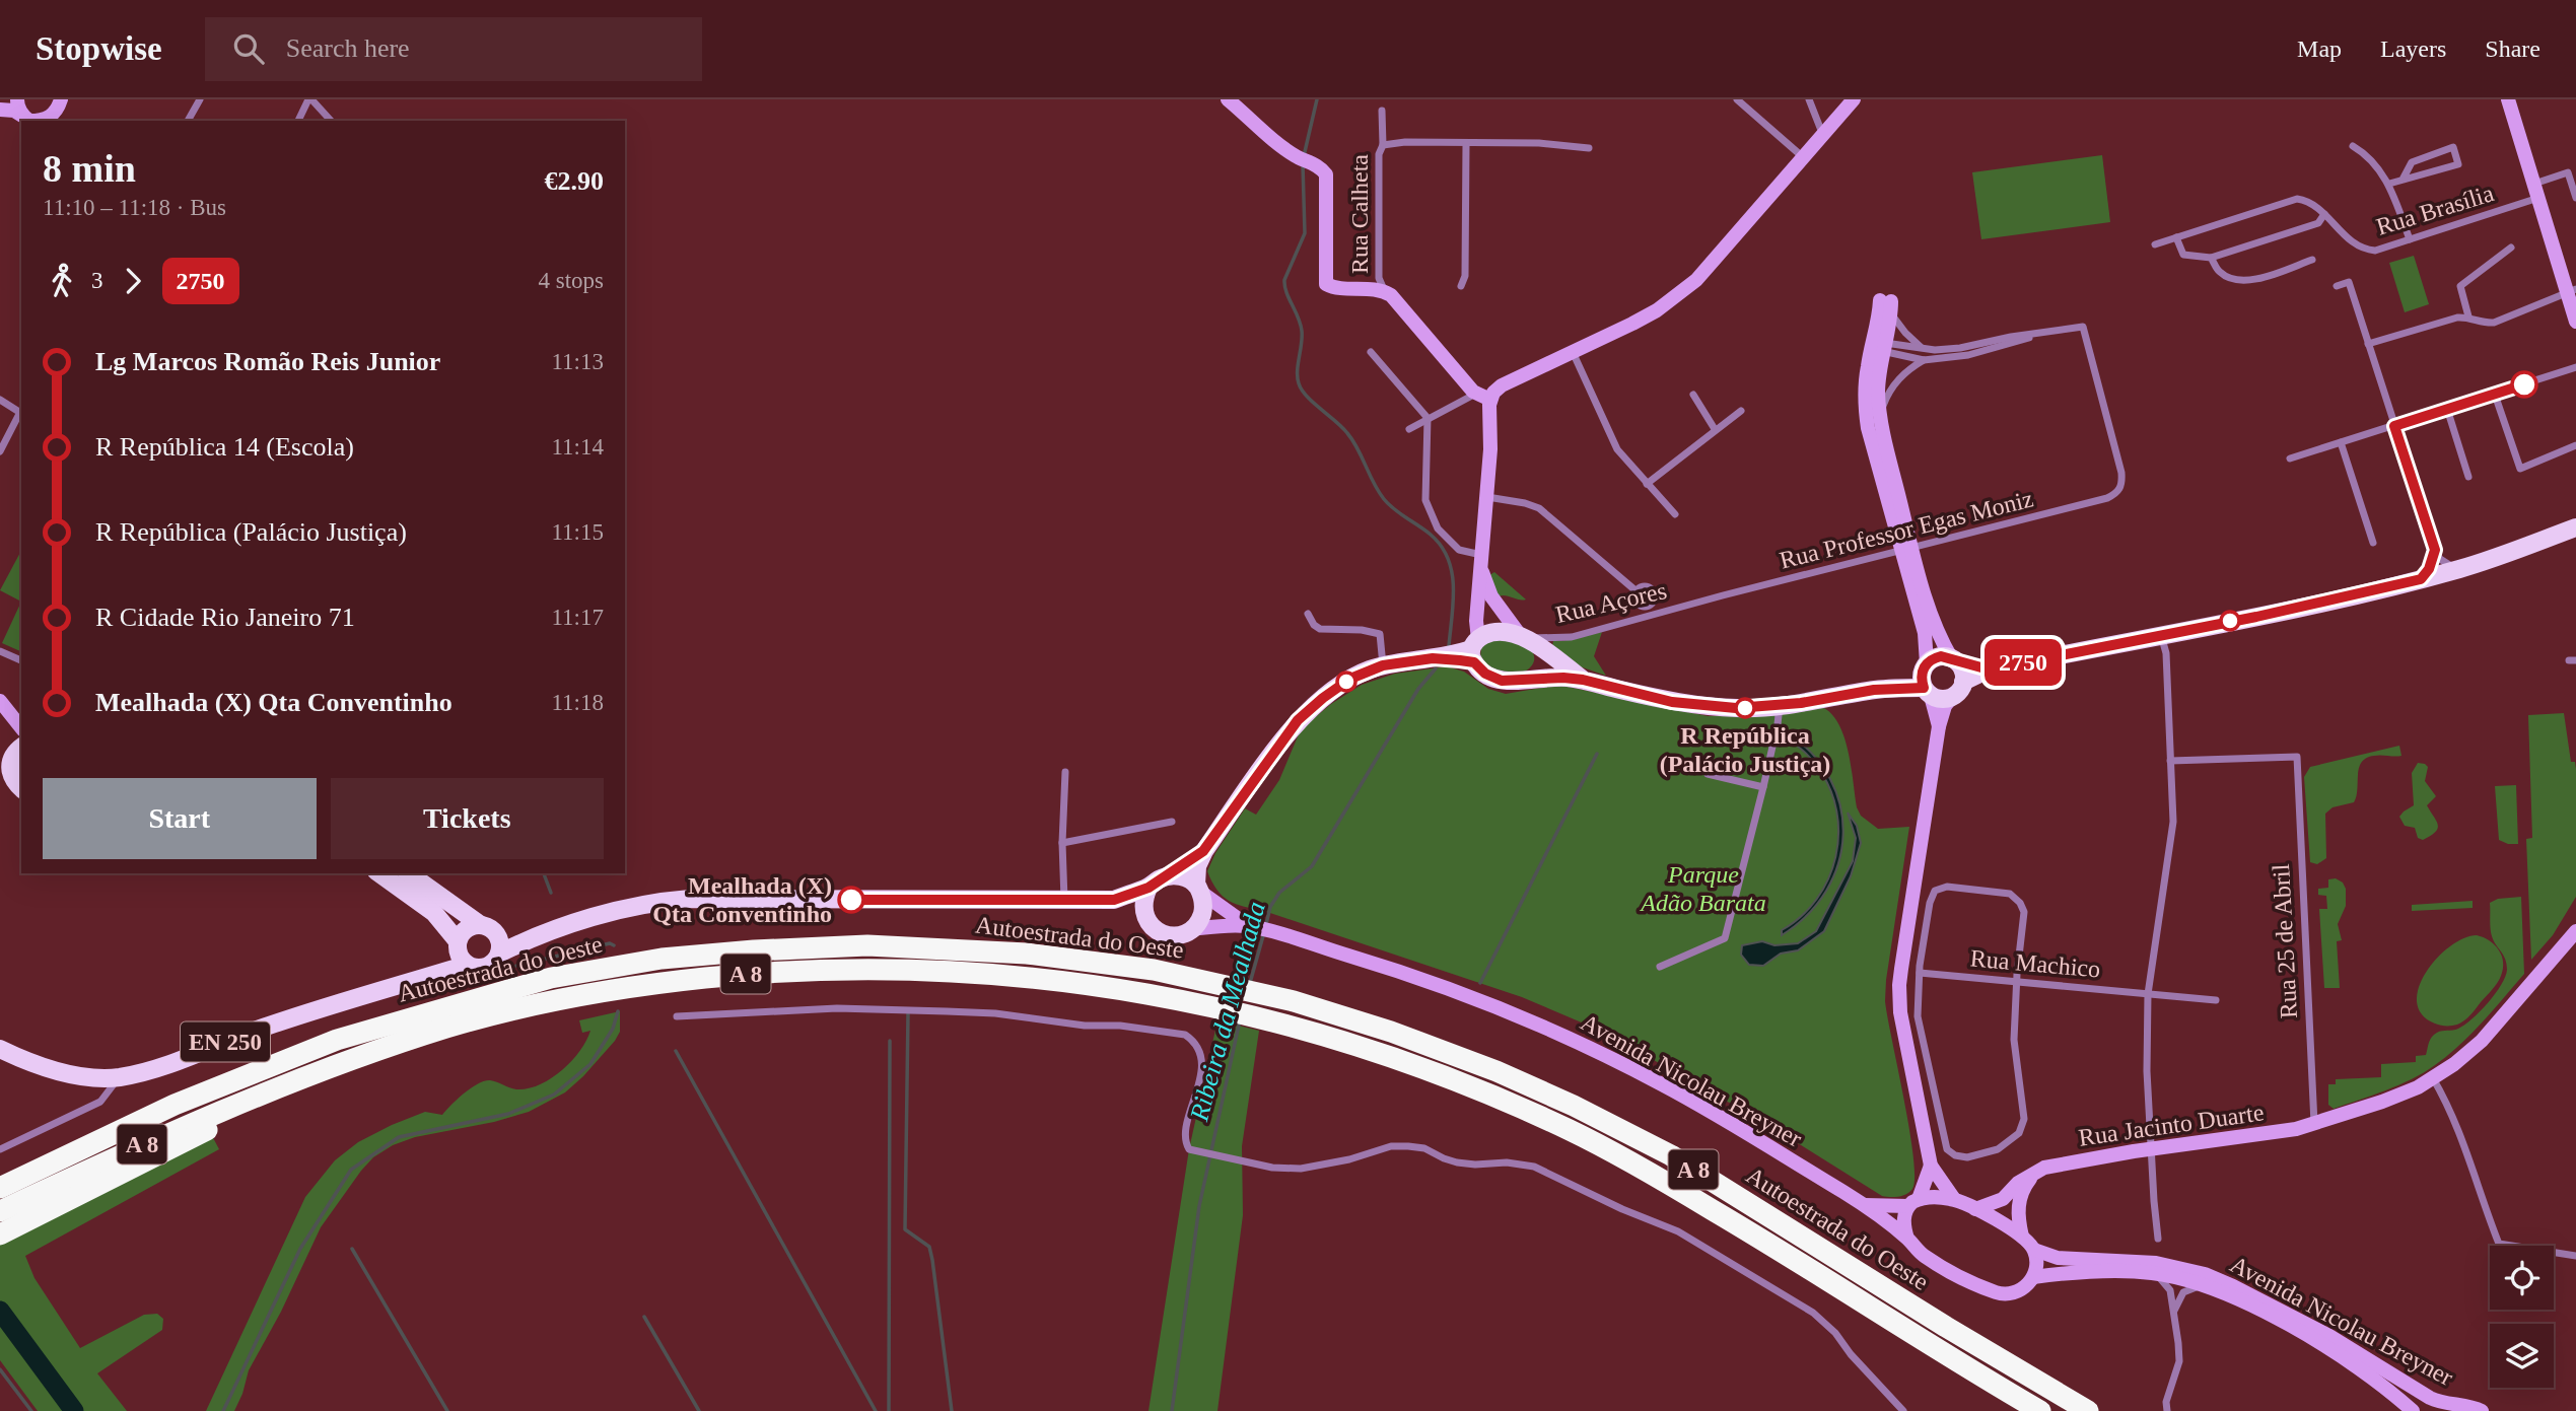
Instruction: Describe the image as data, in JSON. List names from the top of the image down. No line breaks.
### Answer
{"streets":{"highway":["Autoestrada do Oeste","A 8"],"main road":["EN 250"],"street":["Rua Brasília","Rua Calheta","Rua Professor Egas Moniz","Rua Açores","Rua 25 de Abril","Rua Machico","Avenida Nicolau Breyner","Rua Jacinto Duarte"]},"crossings":[["Rua Professor Egas Moniz","Rua Açores"],["Rua 25 de Abril","Rua Jacinto Duarte"]],"water":["Ribeira da Mealhada"],"parks":["Parque Adão Barata"],"places":["R República (Palácio Justiça)","Mealhada (X) Qta Conventinho"],"lines":["bus line 2750"],"page":{"header":"Stopwise","search":"Search here","nav":["Map","Layers","Share"],"on_map":"2750","heading":["8 min","11:10 – 11:18 · Bus","€2.90"],"legs":["3","2750","4 stops"],"list":[{"name":"Lg Marcos Romão Reis Junior","value":"11:13"},{"name":"R República 14 (Escola)","value":"11:14"},{"name":"R República (Palácio Justiça)","value":"11:15"},{"name":"R Cidade Rio Janeiro 71","value":"11:17"},{"name":"Mealhada (X) Qta Conventinho","value":"11:18"}],"buttons":["Start","Tickets"]}}
